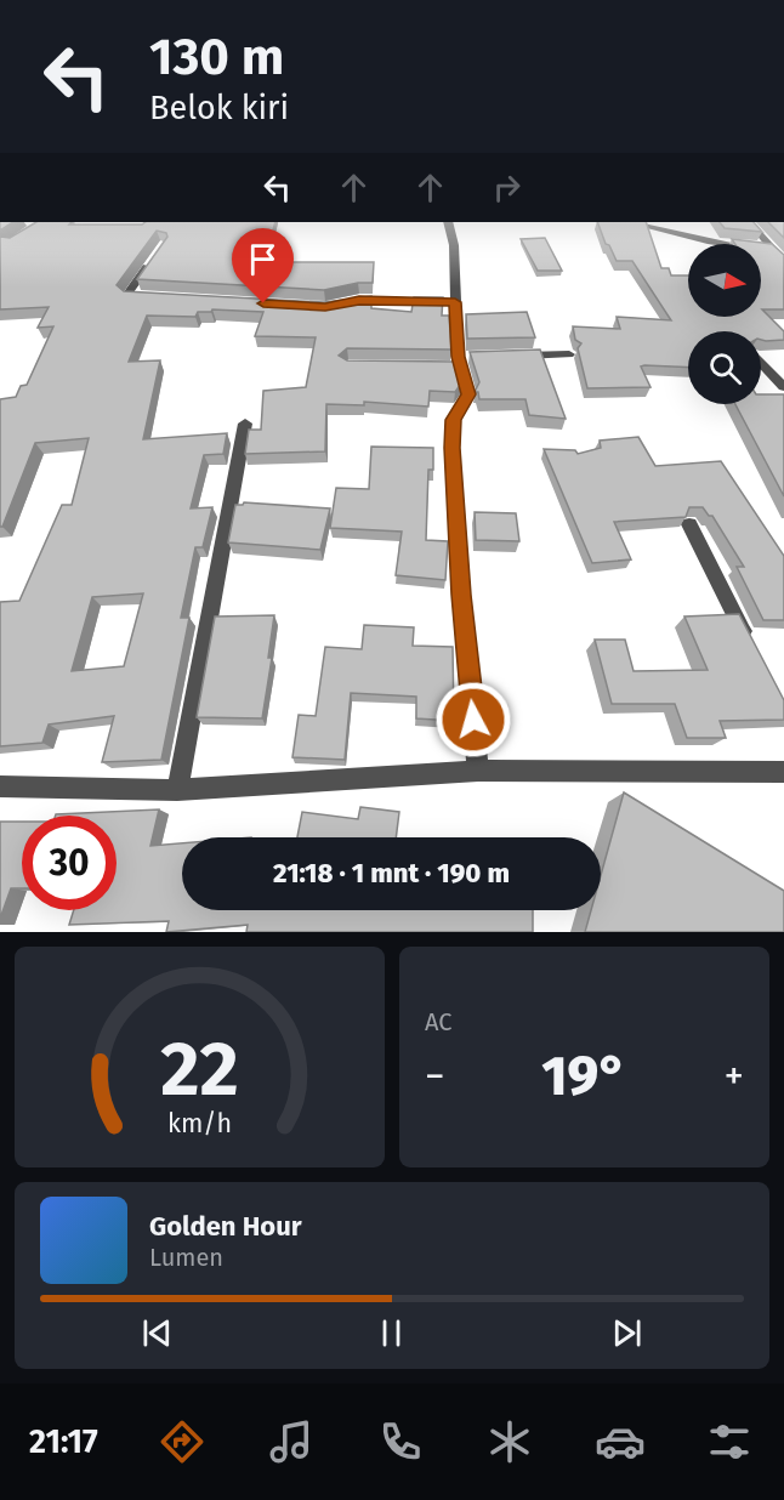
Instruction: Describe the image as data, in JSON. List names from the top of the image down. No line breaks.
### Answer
{"north":"right","page":{"turn":["130 m","Belok kiri"],"limit":"30","trip":"21:18 · 1 mnt · 190 m","tile":"AC","heat":["−","19°","+"],"song":["Golden Hour","Lumen"],"tabs":"21:17","gauge":["22","km/h"]}}
